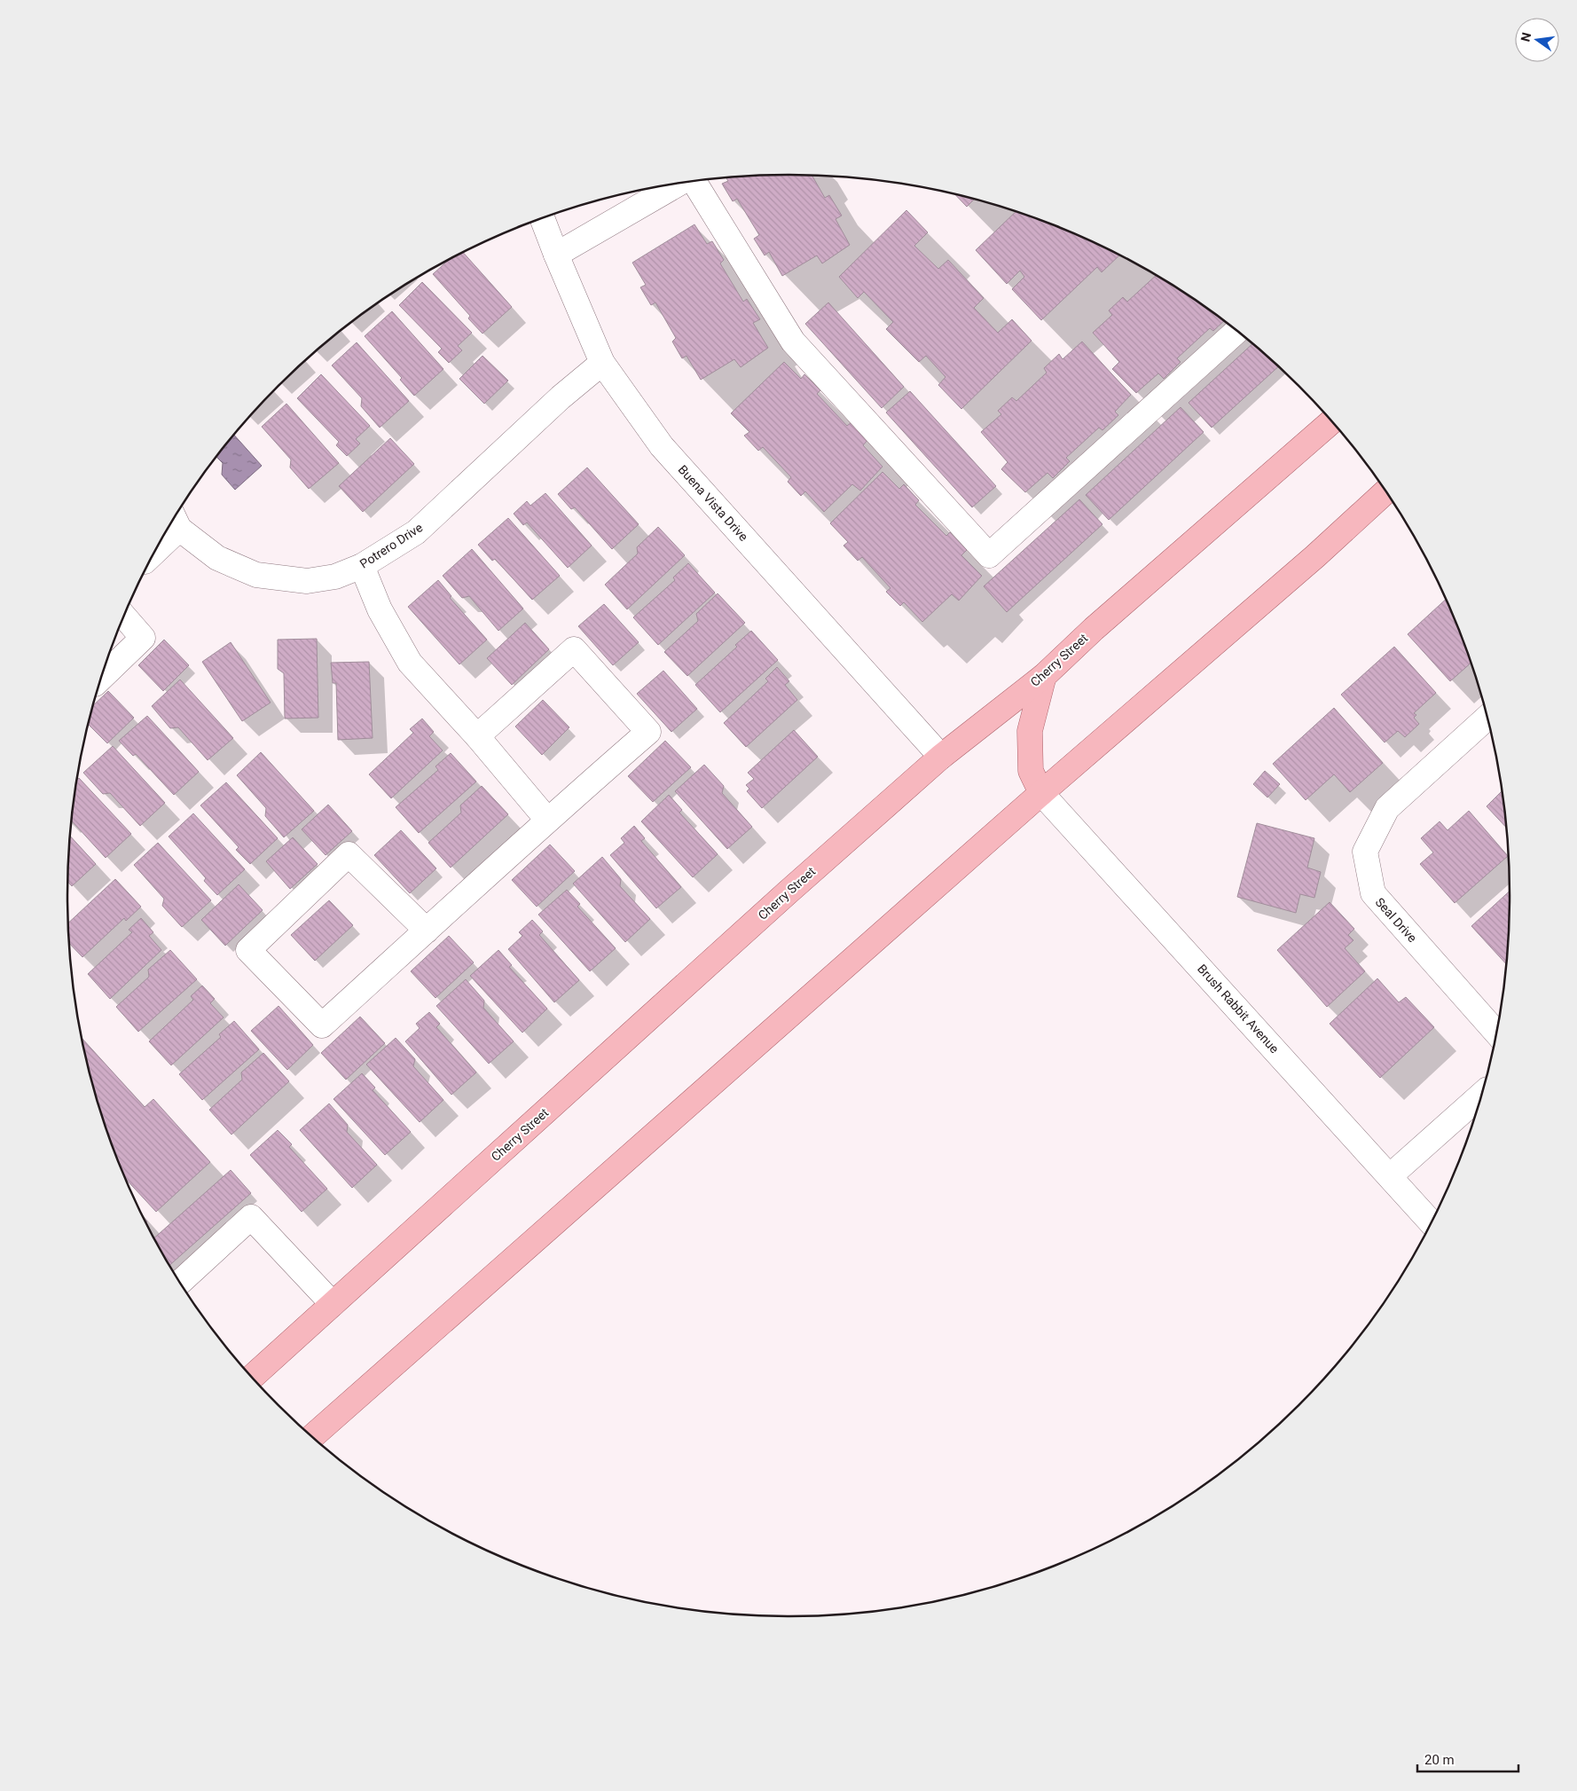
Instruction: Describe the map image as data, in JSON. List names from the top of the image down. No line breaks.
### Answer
{"streets":{"main road":["Cherry Street"],"street":["Buena Vista Drive","Potrero Drive","Seal Drive","Brush Rabbit Avenue"]},"crossings":[["Buena Vista Drive","Potrero Drive"],["Buena Vista Drive","Cherry Street"]],"scale_bar":"20 m","north":"left"}
